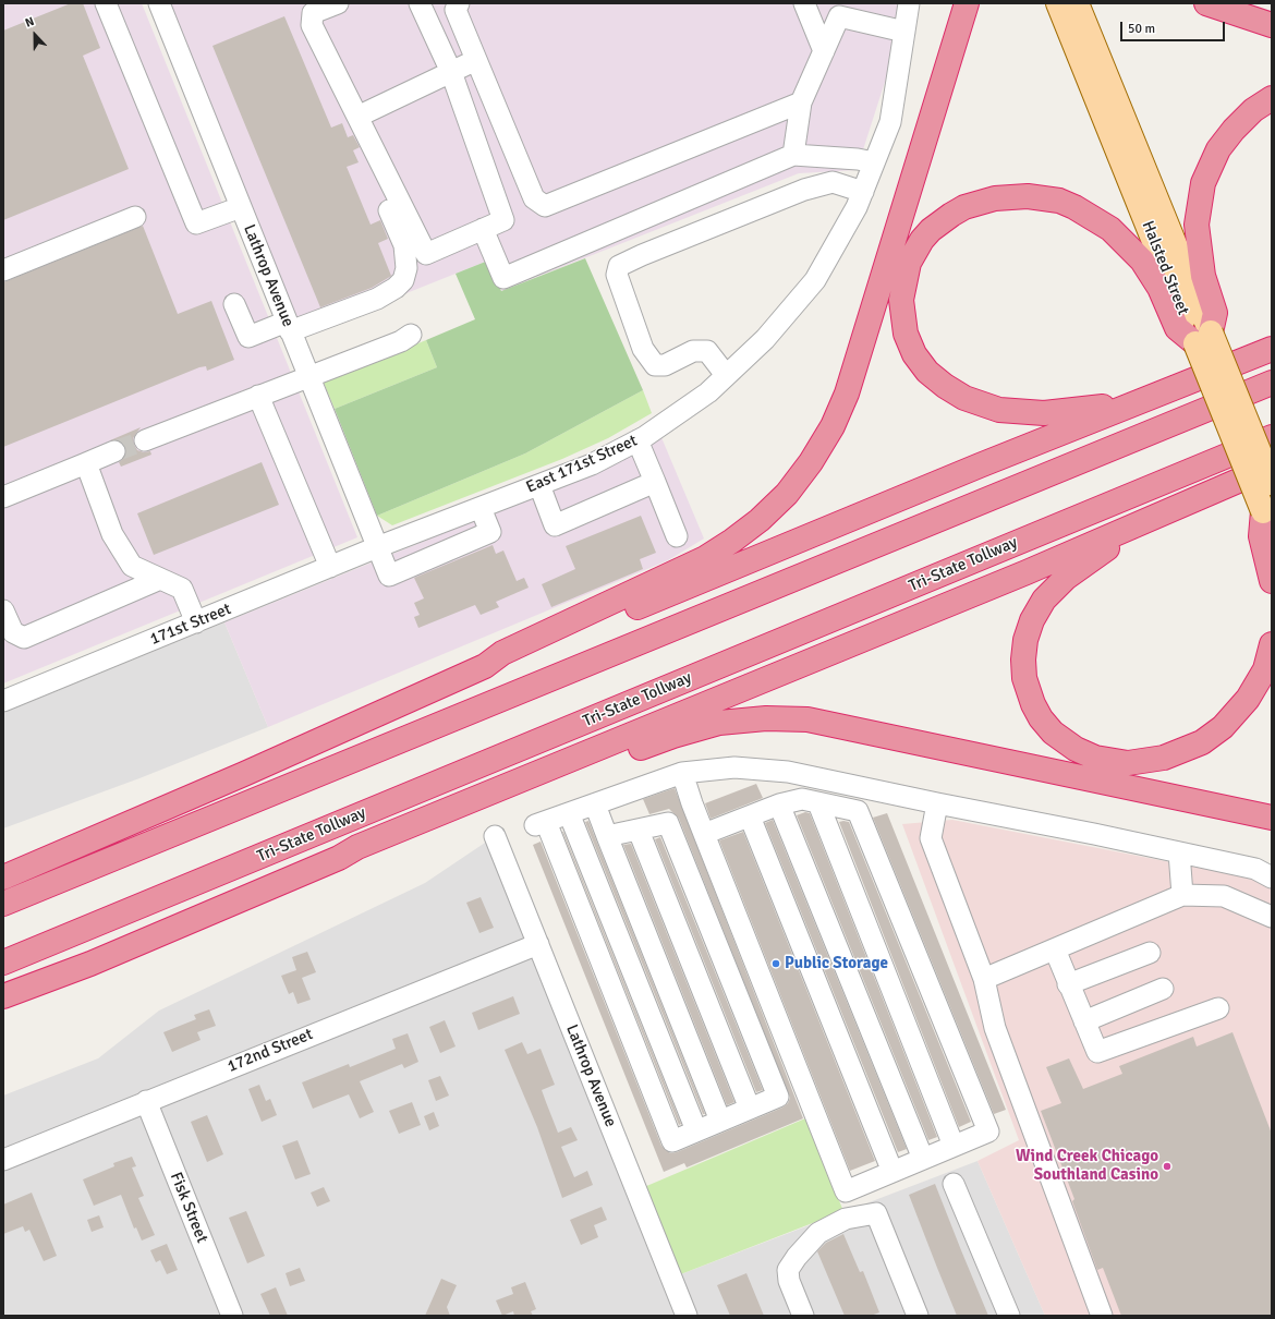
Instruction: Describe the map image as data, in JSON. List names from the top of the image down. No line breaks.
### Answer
{"streets":{"highway":["Tri-State Tollway"],"main road":["Halsted Street"],"street":["Lathrop Avenue","East 171st Street","171st Street","172nd Street","Fisk Street"]},"crossings":[["Lathrop Avenue","East 171st Street"],["Lathrop Avenue","171st Street"],["Lathrop Avenue","172nd Street"],["East 171st Street","171st Street"],["172nd Street","Fisk Street"]],"places":["Public Storage","Wind Creek Chicago Southland Casino"],"scale_bar":"50 m","north":"top"}
